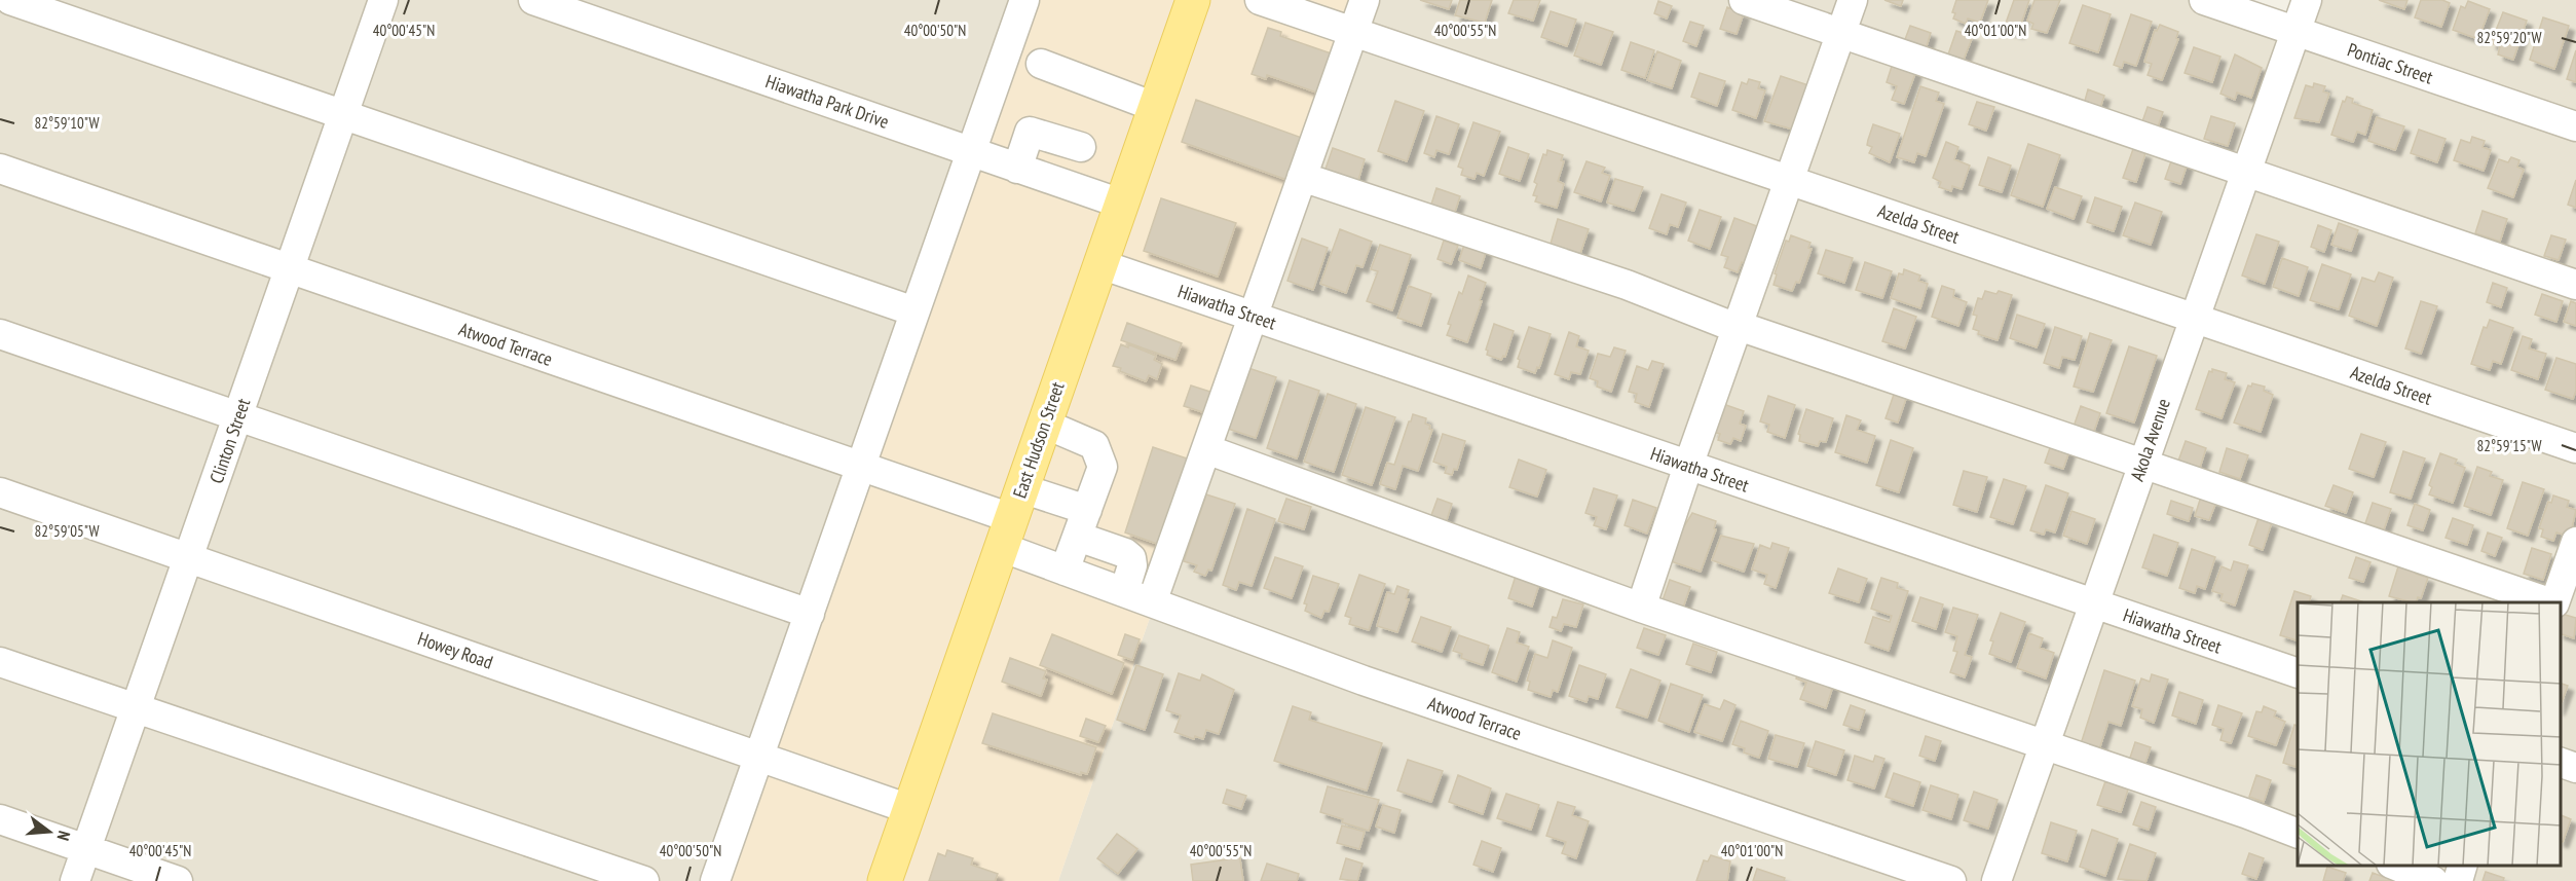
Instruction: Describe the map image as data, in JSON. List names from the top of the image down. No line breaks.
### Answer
{"streets":{"main road":["East Hudson Street"],"street":["Pontiac Street","Hiawatha Park Drive","Azelda Street","Hiawatha Street","Atwood Terrace","Akola Avenue","Clinton Street","Howey Road"]},"crossings":[["Pontiac Street","Akola Avenue"],["Hiawatha Park Drive","East Hudson Street"],["Azelda Street","Akola Avenue"],["Hiawatha Street","East Hudson Street"],["Hiawatha Street","Akola Avenue"],["Atwood Terrace","East Hudson Street"],["Atwood Terrace","Clinton Street"],["East Hudson Street","Howey Road"],["Clinton Street","Howey Road"]],"north":"right","coordinates":["40°00'45\"N","40°00'50\"N","40°00'55\"N","40°01'00\"N","82°59'20\"W","82°59'10\"W","82°59'15\"W","82°59'05\"W"]}
